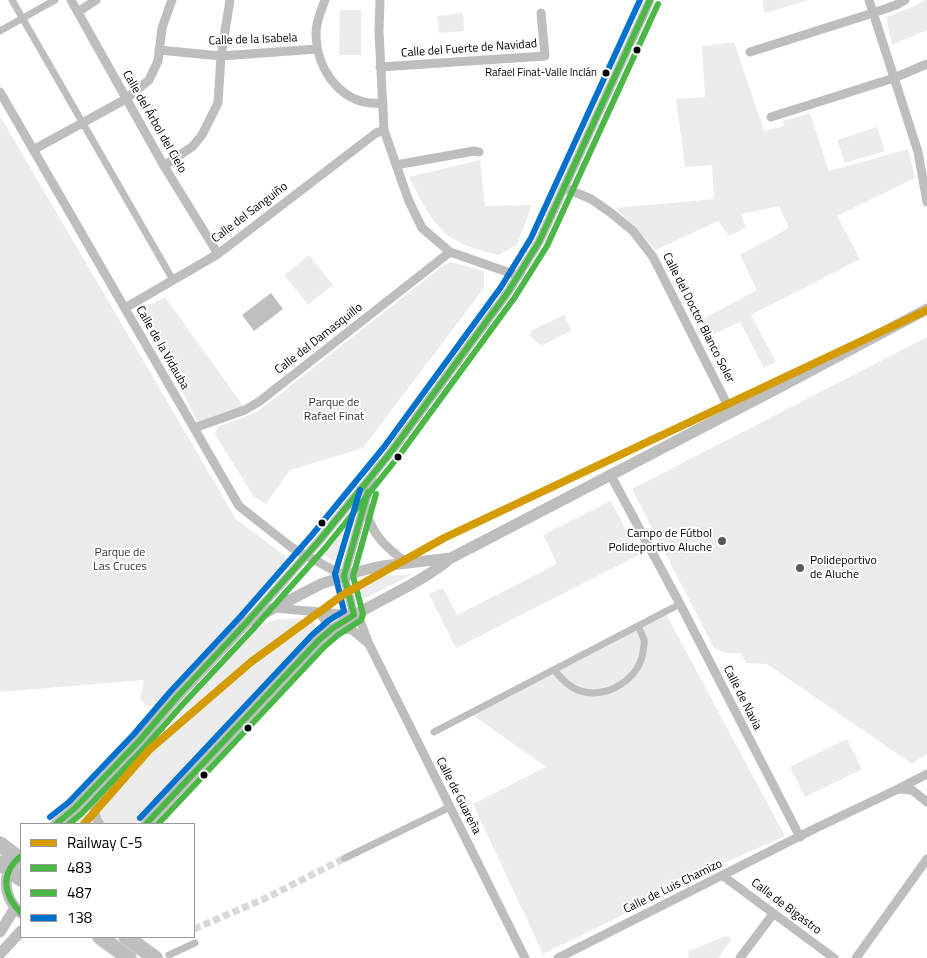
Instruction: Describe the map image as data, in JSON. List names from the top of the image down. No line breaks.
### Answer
{"streets":{"street":["Calle de la Isabela","Calle del Fuerte de Navidad","Calle del Árbol del Cielo","Calle del Sanguiño","Calle del Doctor Blanco Soler","Calle del Damasquillo","Calle de la Vidauba","Calle de Navia","Calle de Guareña","Calle de Luis Chamizo","Calle de Bigastro"]},"crossings":[["Calle del Árbol del Cielo","Calle del Sanguiño"],["Calle del Sanguiño","Calle de la Vidauba"],["Calle del Damasquillo","Calle de la Vidauba"],["Calle de la Vidauba","Calle de Guareña"],["Calle de Navia","Calle de Luis Chamizo"],["Calle de Luis Chamizo","Calle de Bigastro"]],"parks":["Parque de Rafael Finat","Parque de Las Cruces"],"places":["Rafael Finat-Valle Inclán","Campo de Fútbol Polideportivo Aluche","Polideportivo de Aluche"],"lines":["transit line 483","transit line 138","transit line 487","rail line C-5"],"legend":["Railway C-5","483","487","138"]}
